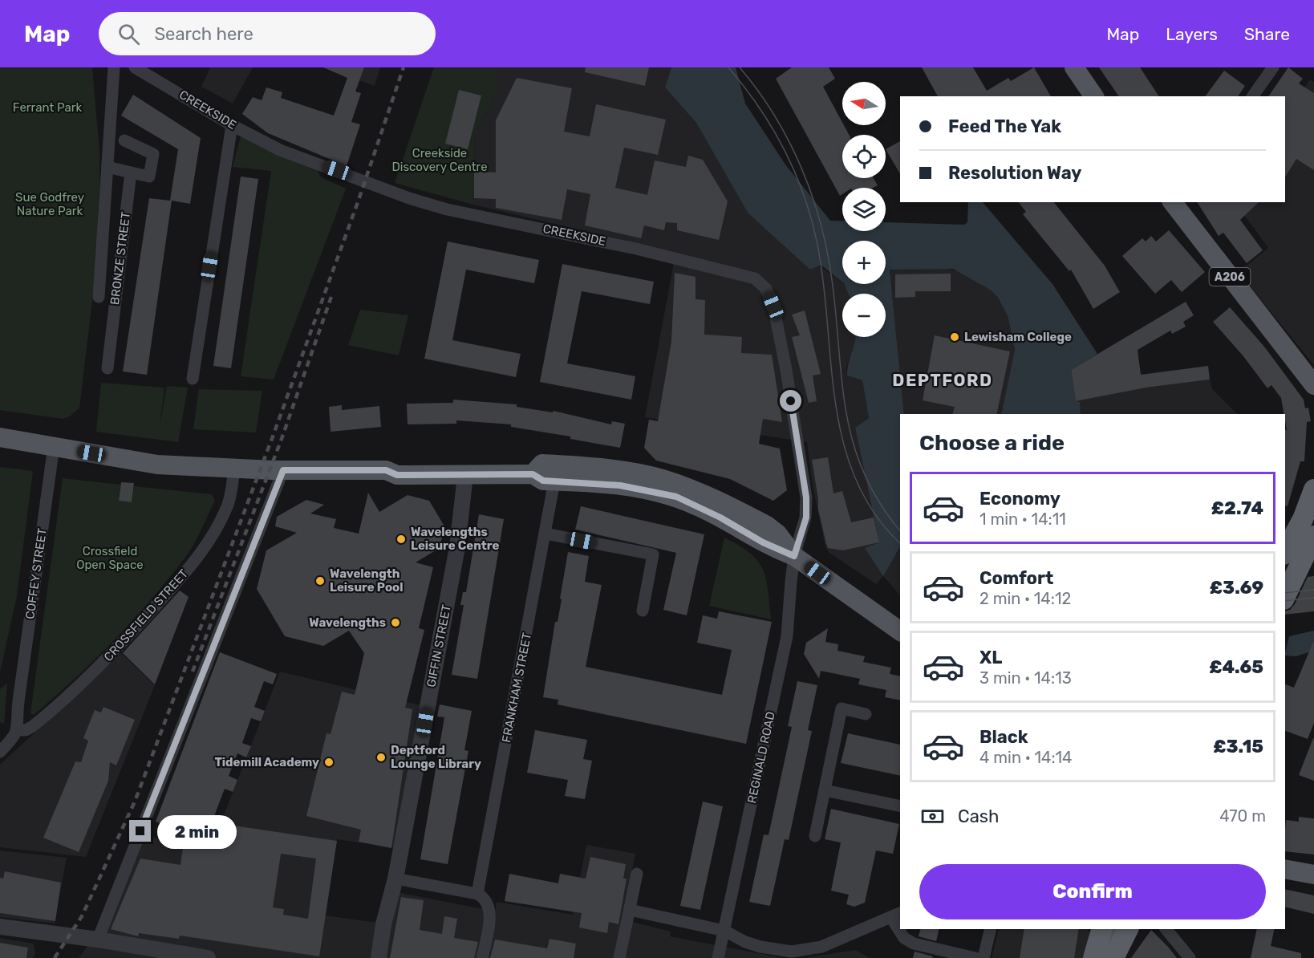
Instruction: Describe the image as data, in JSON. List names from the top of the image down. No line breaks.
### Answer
{"streets":{"main road":["A206"],"street":["CREEKSIDE","BRONZE STREET","COFFEY STREET","CROSSFIELD STREET","GIFFIN STREET","FRANKHAM STREET","REGINALD ROAD"]},"crossings":[["CREEKSIDE","REGINALD ROAD"],["COFFEY STREET","CROSSFIELD STREET"]],"districts":["DEPTFORD"],"parks":["Ferrant Park","Creekside Discovery Centre","Sue Godfrey Nature Park","Crossfield Open Space"],"places":["Lewisham College","Wavelengths Leisure Centre","Wavelength Leisure Pool","Wavelengths","Deptford Lounge Library","Tidemill Academy"],"north":"left","page":{"header":"Map","search":"Search here","nav":["Map","Layers","Share"],"map_buttons":["+","−"],"banner":["Feed The Yak","Resolution Way"],"heading":"Choose a ride","list":[{"name":"Economy","note":"1 min · 14:11","value":"£2.74"},{"name":"Comfort","note":"2 min · 14:12","value":"£3.69"},{"name":"XL","note":"3 min · 14:13","value":"£4.65"},{"name":"Black","note":"4 min · 14:14","value":"£3.15"}],"pay":["Cash","470 m"],"bubble":"2 min","buttons":"Confirm"}}
